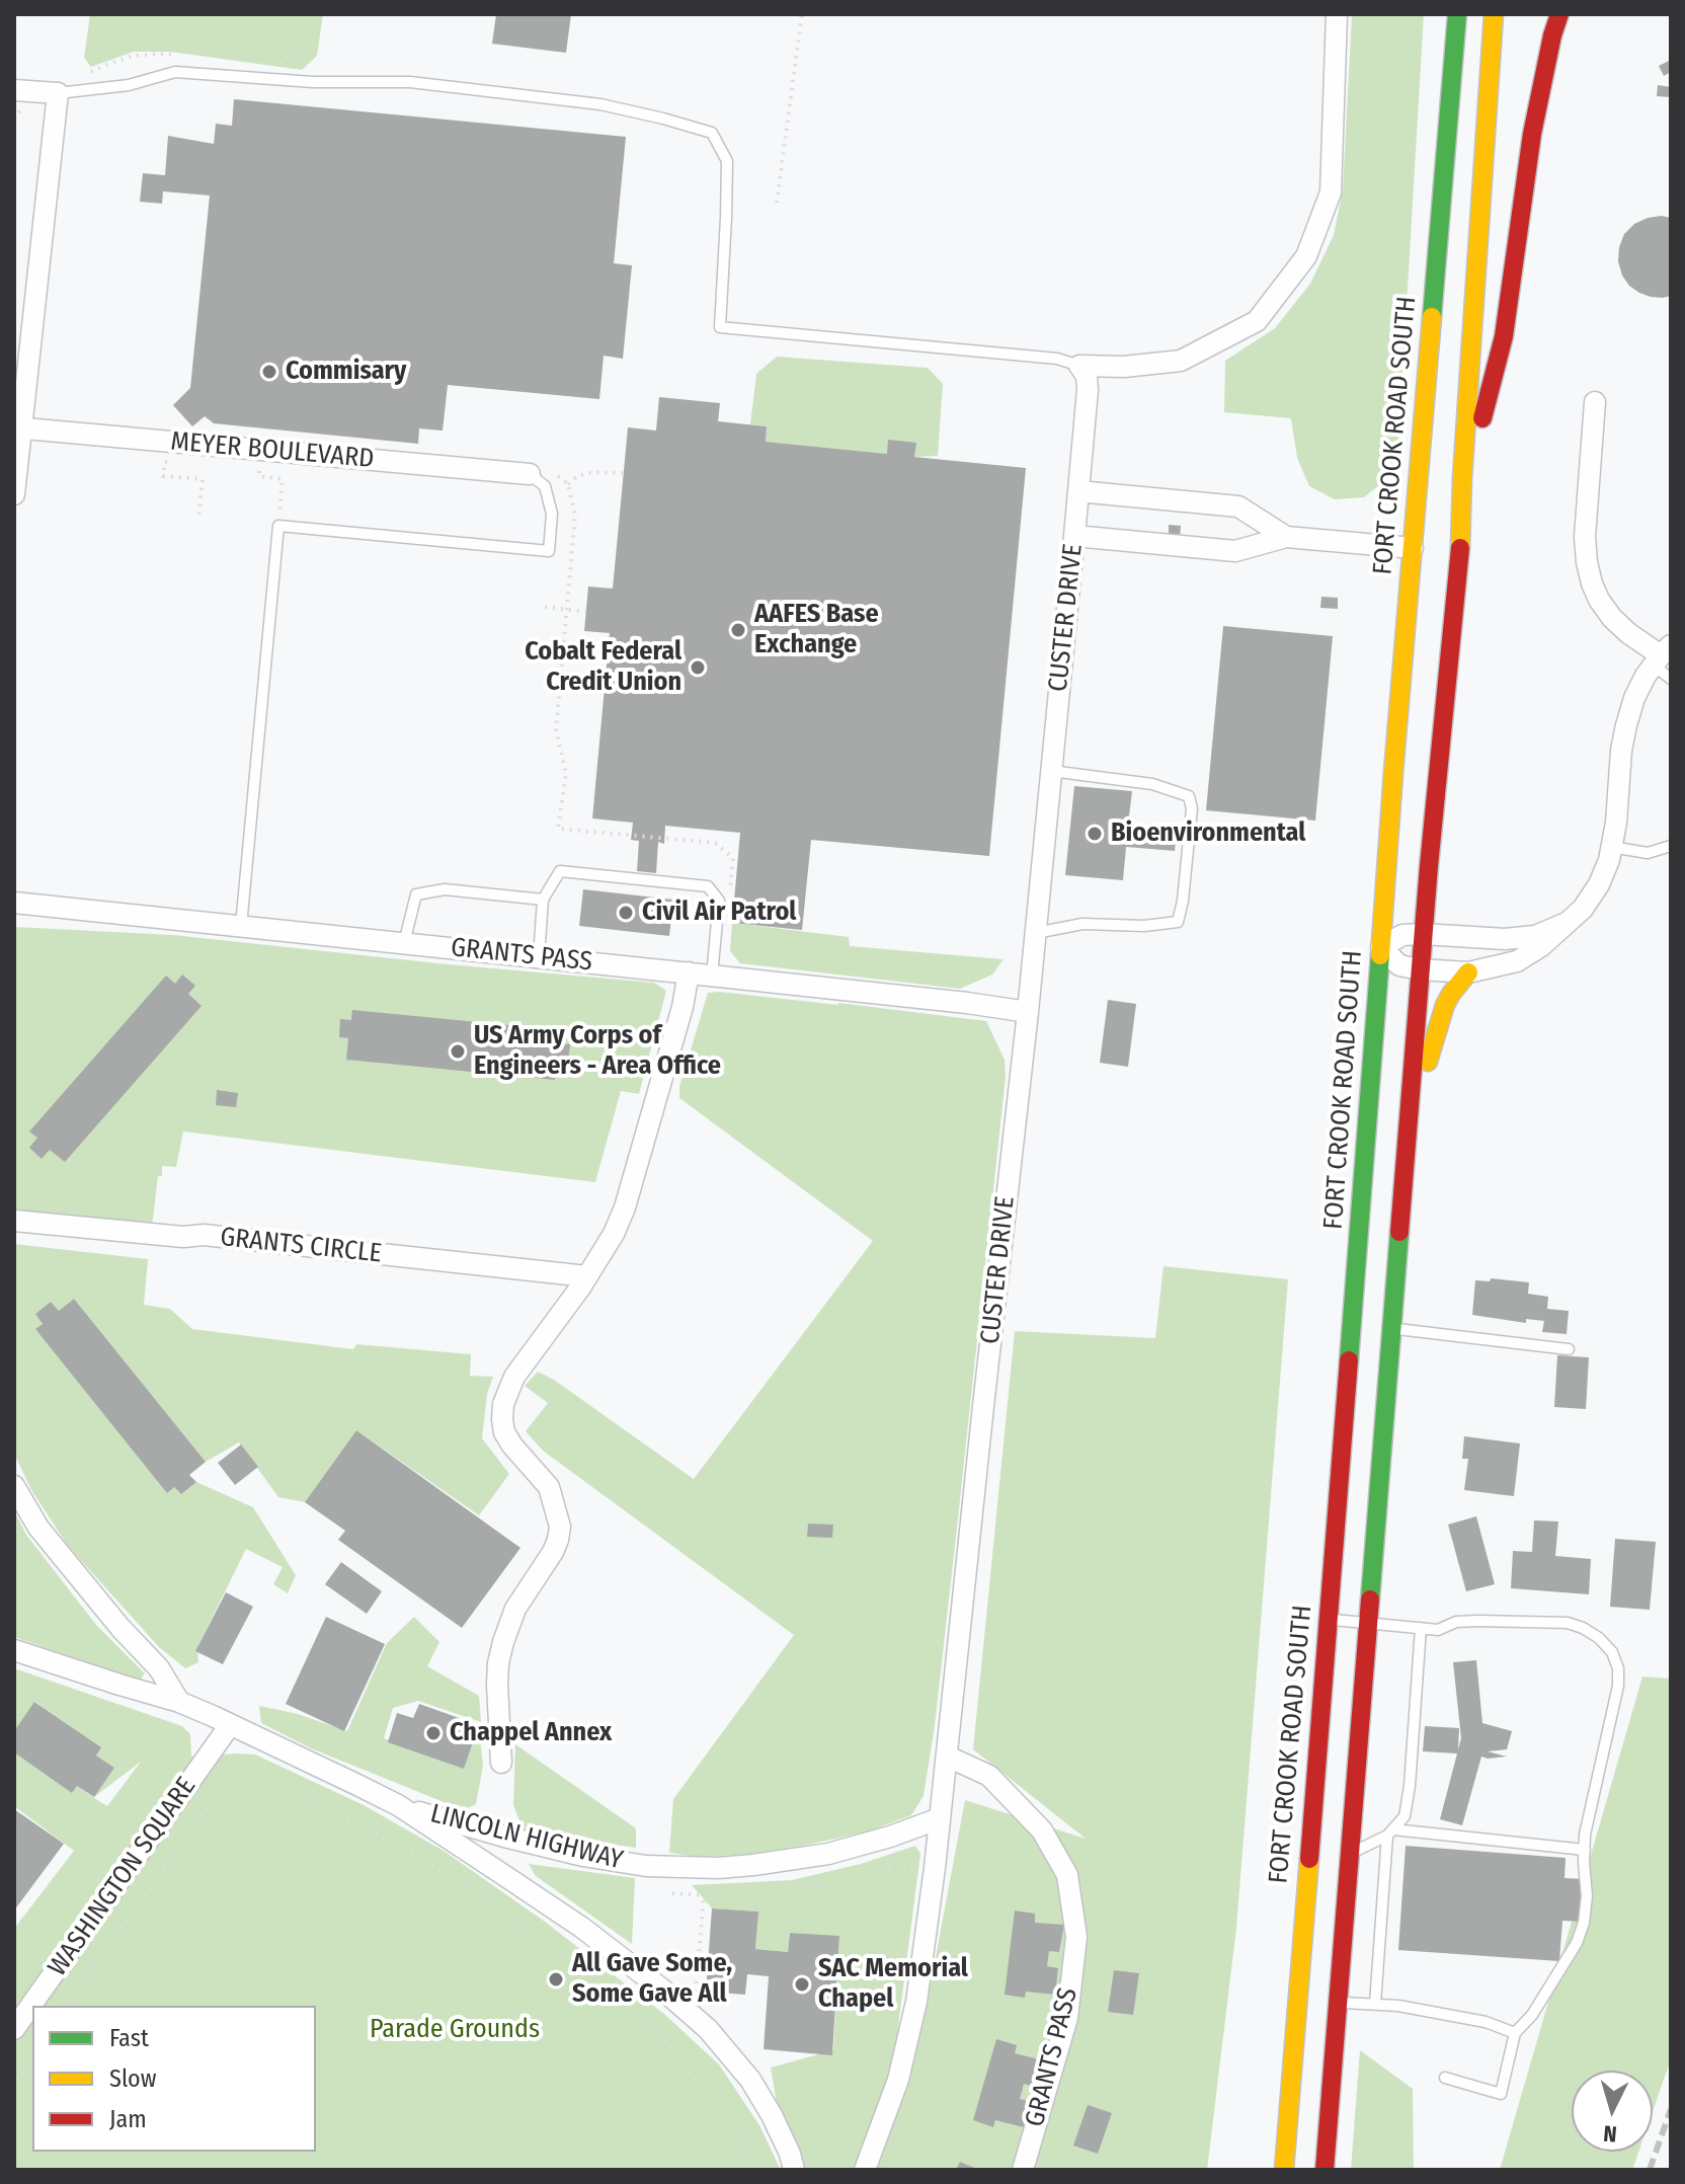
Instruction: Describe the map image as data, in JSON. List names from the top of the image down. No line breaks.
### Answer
{"streets":{"main road":["FORT CROOK ROAD SOUTH"],"street":["MEYER BOULEVARD","CUSTER DRIVE","GRANTS PASS","GRANTS CIRCLE","LINCOLN HIGHWAY","WASHINGTON SQUARE"]},"crossings":[["CUSTER DRIVE","GRANTS PASS"],["CUSTER DRIVE","LINCOLN HIGHWAY"],["LINCOLN HIGHWAY","WASHINGTON SQUARE"]],"parks":["Parade Grounds"],"places":["Commisary","AAFES Base Exchange","Cobalt Federal Credit Union","Bioenvironmental","Civil Air Patrol","US Army Corps of Engineers - Area Office","Chappel Annex","All Gave Some, Some Gave All","SAC Memorial Chapel"],"legend":["Fast","Slow","Jam"],"north":"bottom"}
